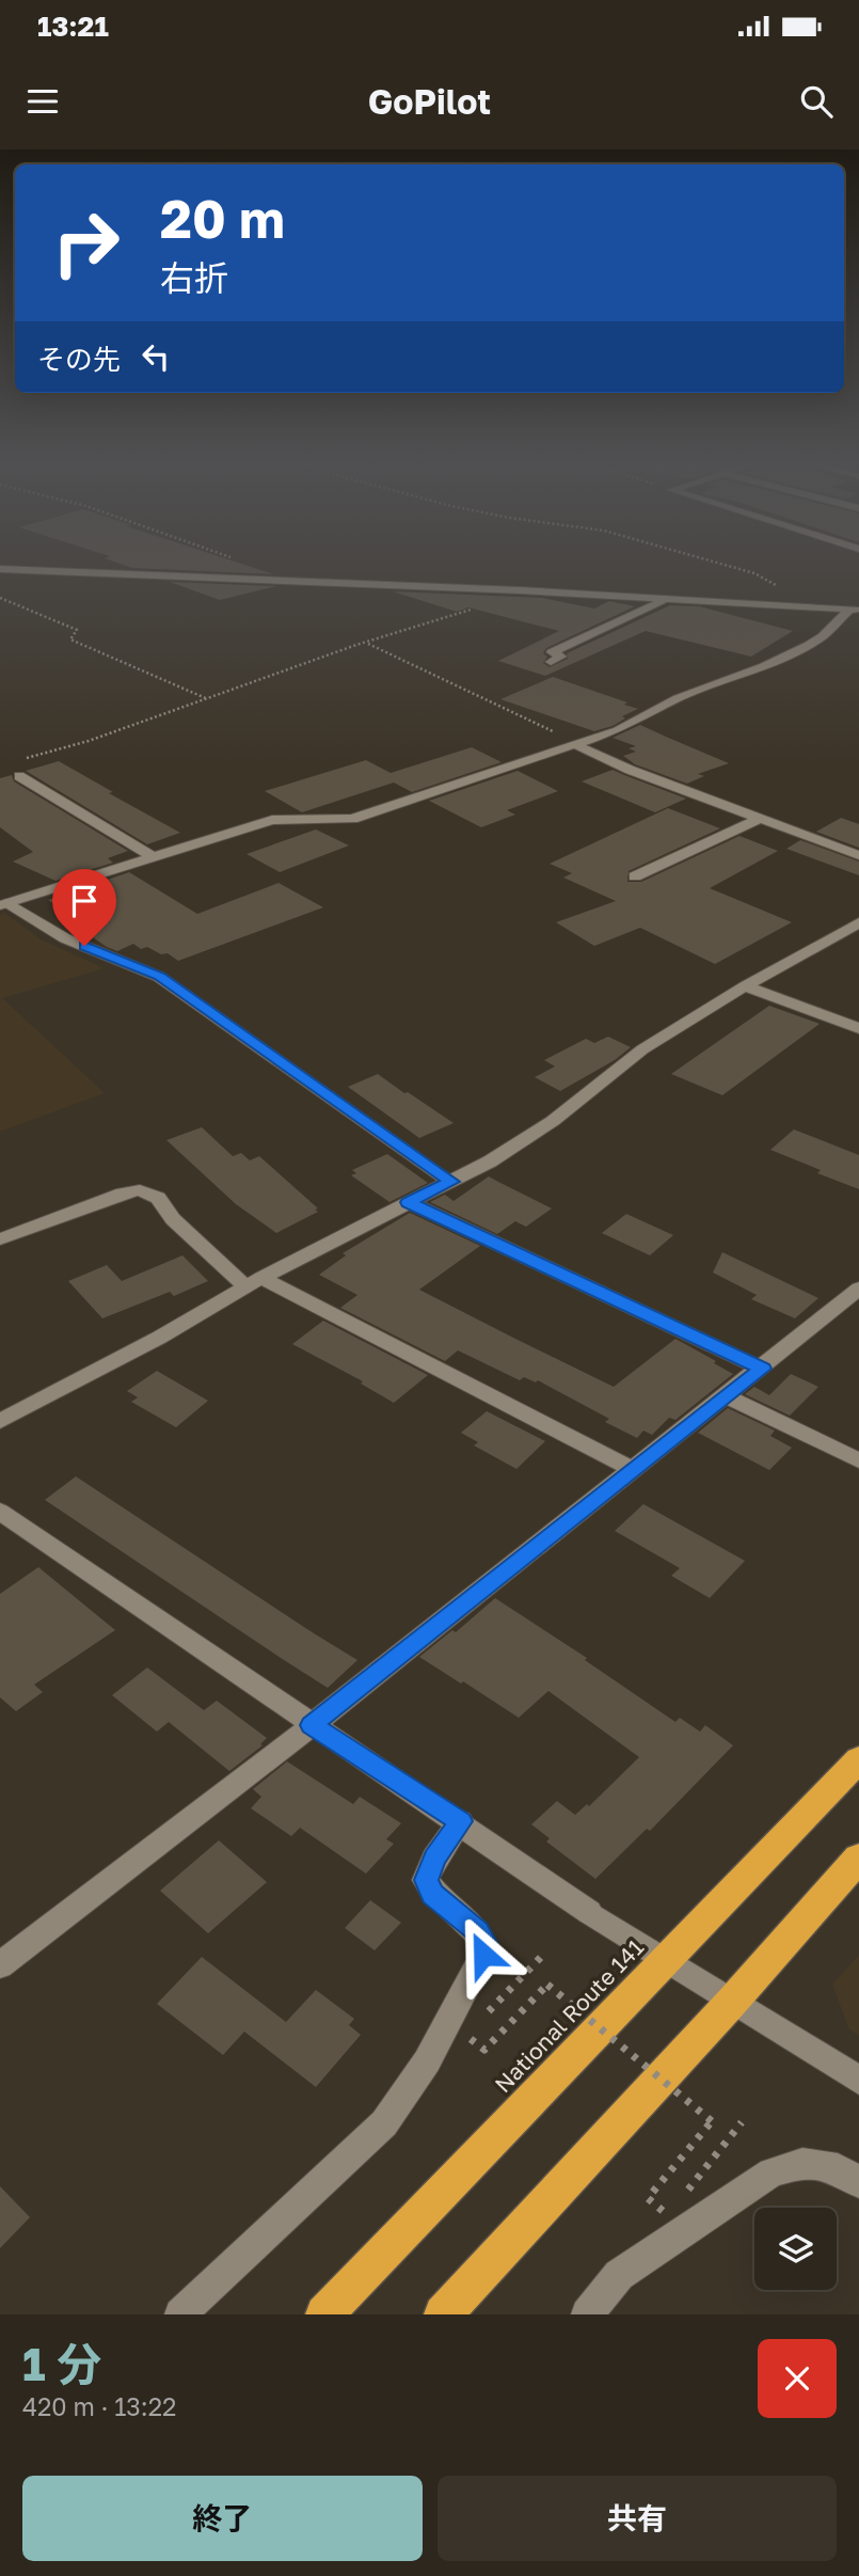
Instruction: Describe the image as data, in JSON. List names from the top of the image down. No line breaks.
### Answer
{"streets":{"highway":["National Route 141"]},"page":{"status":"13:21","header":"GoPilot","turn":["20 m","右折"],"then":"その先","heading":["1 分","420 m · 13:22"],"buttons":["終了","共有"]}}
